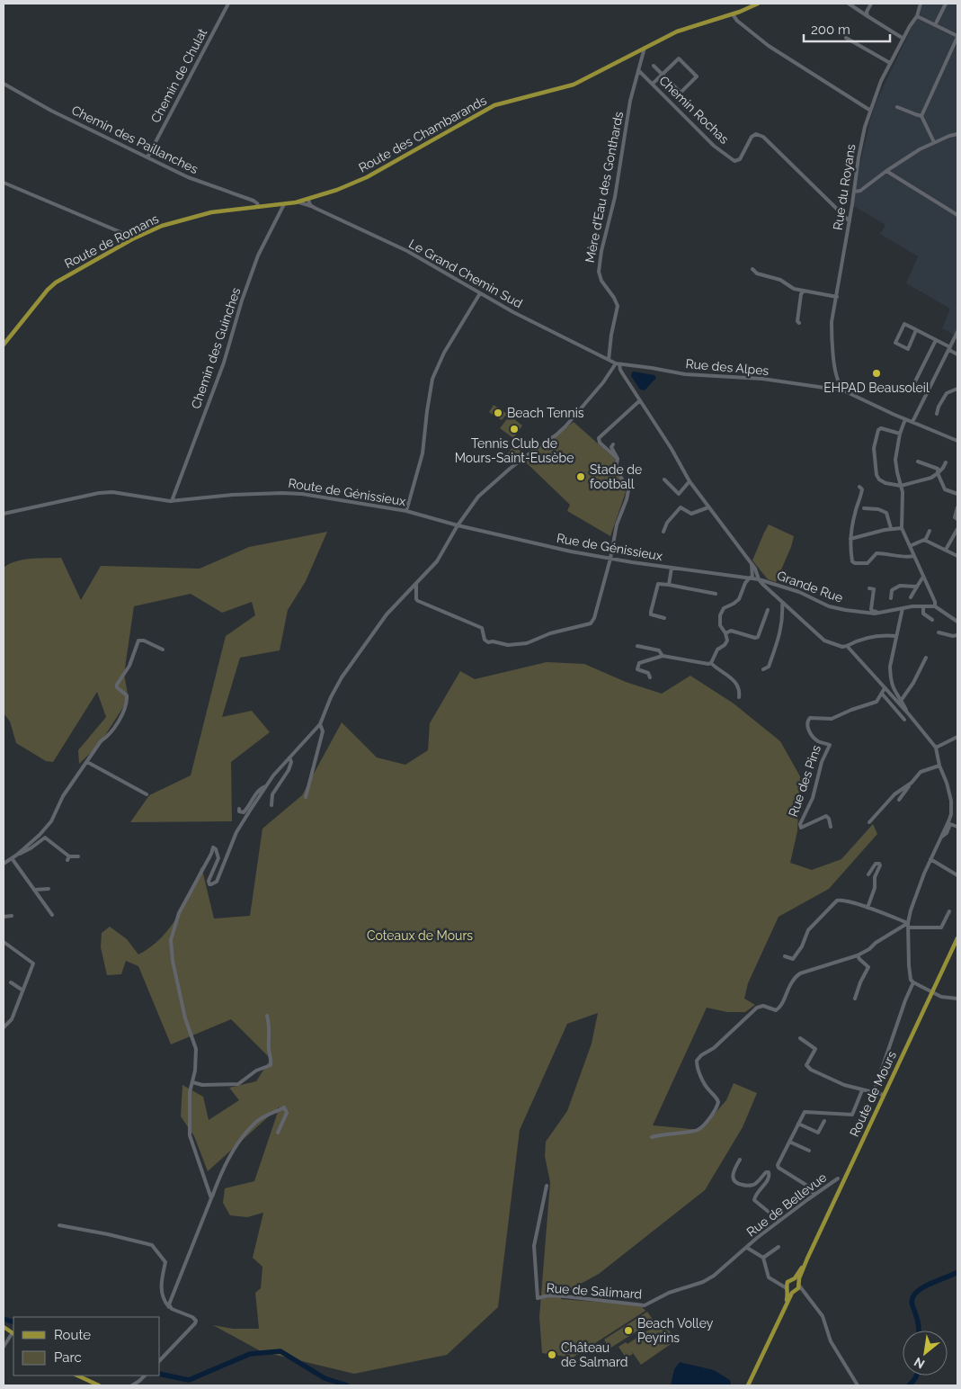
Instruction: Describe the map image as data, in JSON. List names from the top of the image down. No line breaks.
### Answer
{"streets":{"main road":["Route des Chambarands","Route de Romans","Route de Mours"],"street":["Chemin de Chulat","Chemin Rochas","Chemin des Paillanches","Mère d'Eau des Gonthards","Rue du Royans","Le Grand Chemin Sud","Chemin des Guinches","Rue des Alpes","Route de Génissieux","Rue de Génissieux","Grande Rue","Rue des Pins","Rue de Bellevue","Rue de Salimard"]},"crossings":[["Chemin de Chulat","Chemin des Paillanches"],["Chemin Rochas","Mère d'Eau des Gonthards"],["Chemin Rochas","Rue du Royans"],["Route des Chambarands","Mère d'Eau des Gonthards"],["Route des Chambarands","Route de Romans"],["Route des Chambarands","Le Grand Chemin Sud"],["Route des Chambarands","Chemin des Guinches"],["Chemin des Paillanches","Route de Romans"],["Mère d'Eau des Gonthards","Le Grand Chemin Sud"],["Rue du Royans","Rue des Alpes"],["Route de Romans","Chemin des Guinches"],["Le Grand Chemin Sud","Rue des Alpes"],["Chemin des Guinches","Route de Génissieux"],["Route de Génissieux","Rue de Génissieux"],["Rue de Génissieux","Grande Rue"],["Rue de Bellevue","Rue de Salimard"]],"parks":["Coteaux de Mours"],"places":["EHPAD Beausoleil","Beach Tennis","Tennis Club de Mours-Saint-Eusèbe","Stade de football","Beach Volley Peyrins","Château de Salmard"],"legend":["Route","Parc"],"scale_bar":"200 m","north":"bottom left"}
